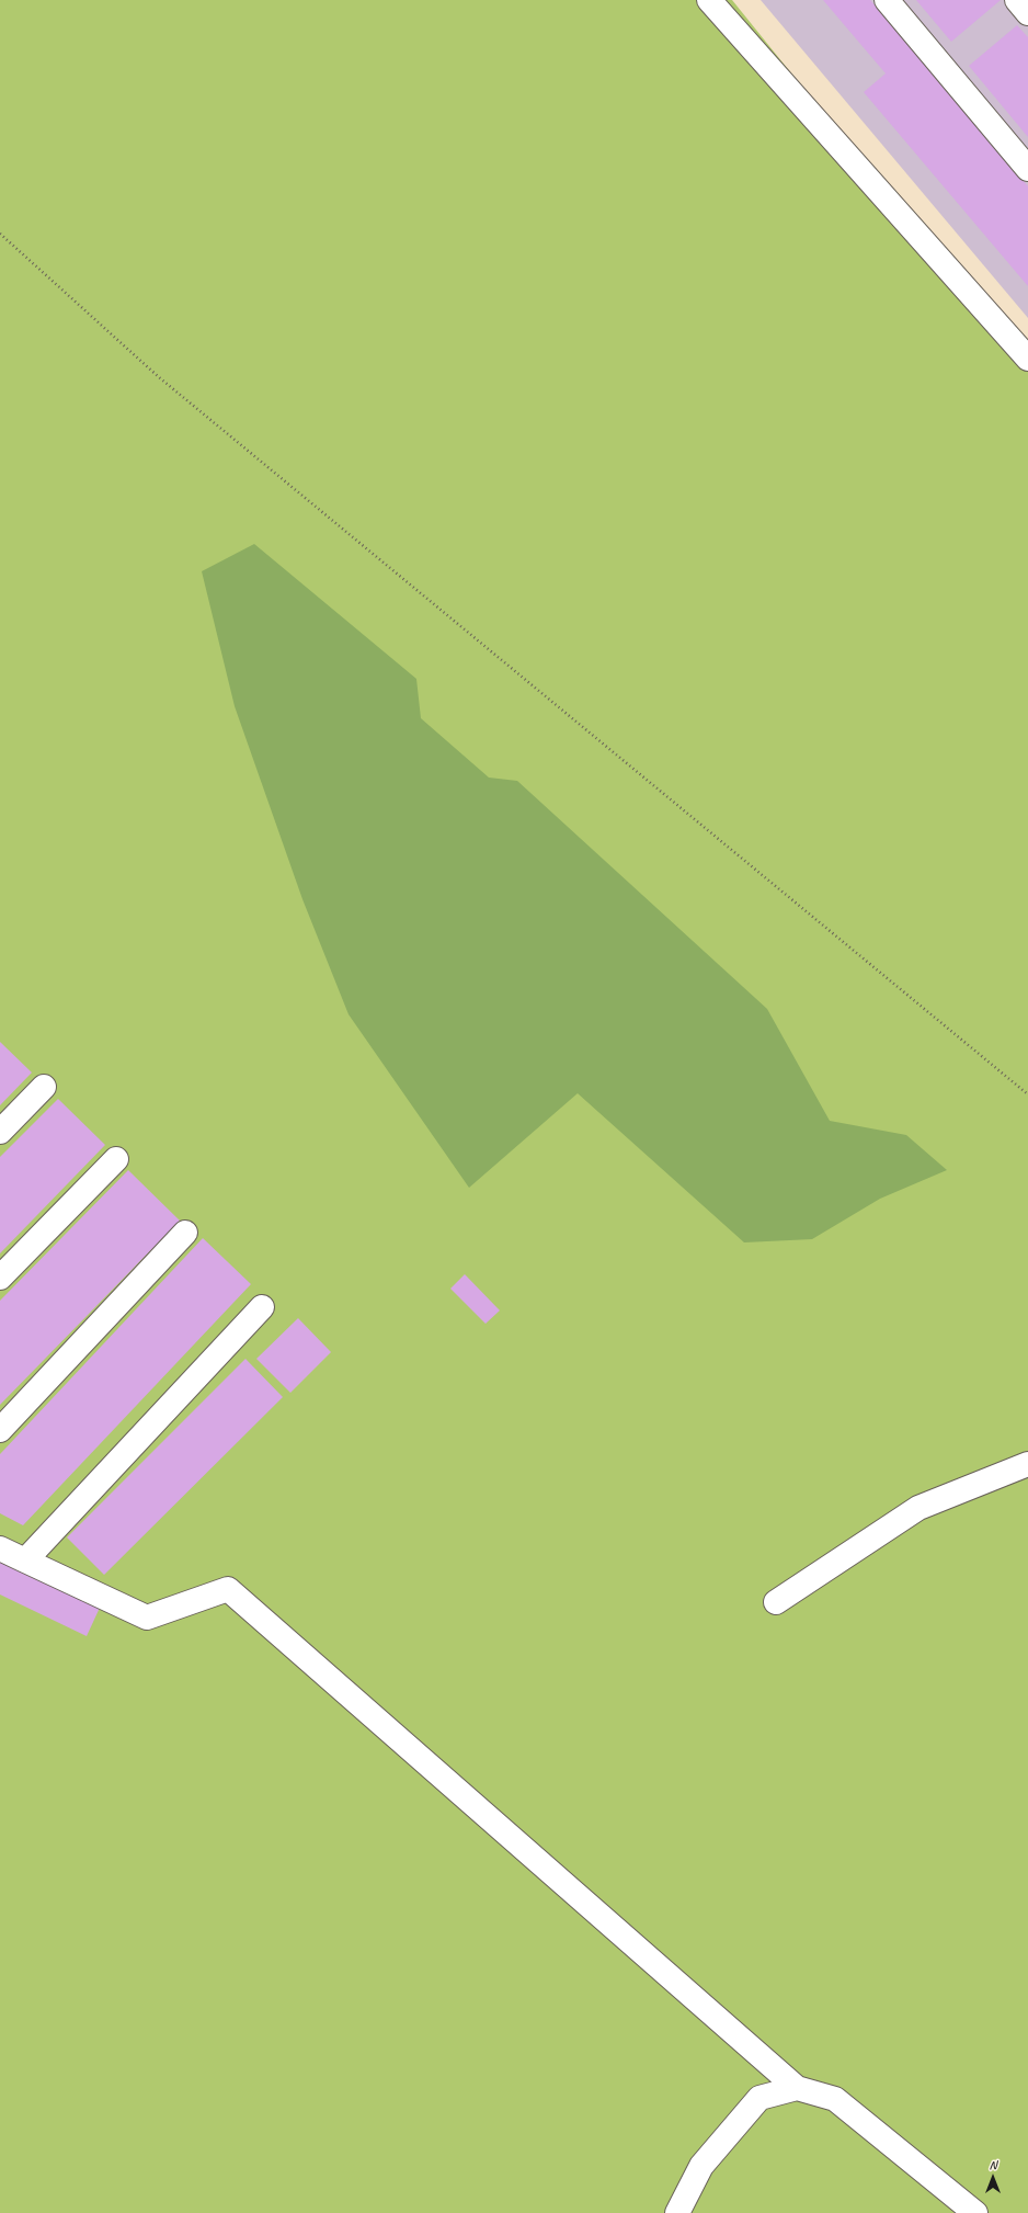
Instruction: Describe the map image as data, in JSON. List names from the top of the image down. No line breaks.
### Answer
{"north":"top"}
